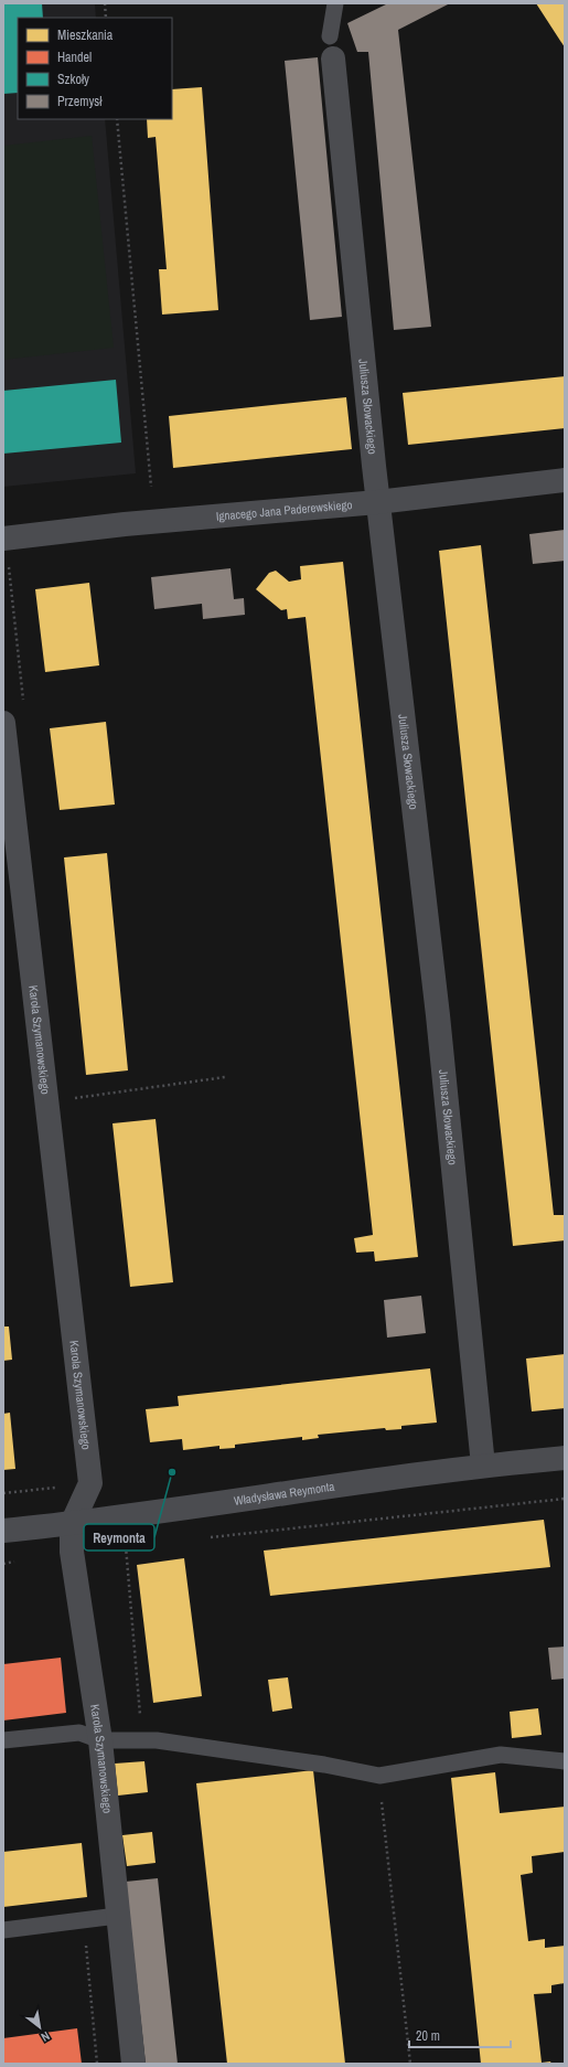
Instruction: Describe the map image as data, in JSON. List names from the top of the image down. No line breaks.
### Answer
{"streets":{"street":["Juliusza Słowackiego","Ignacego Jana Paderewskiego","Karola Szymanowskiego","Władysława Reymonta"]},"crossings":[["Juliusza Słowackiego","Ignacego Jana Paderewskiego"],["Juliusza Słowackiego","Władysława Reymonta"],["Karola Szymanowskiego","Władysława Reymonta"]],"places":["Reymonta"],"legend":["Mieszkania","Handel","Szkoły","Przemysł"],"scale_bar":"20 m","north":"bottom right"}
